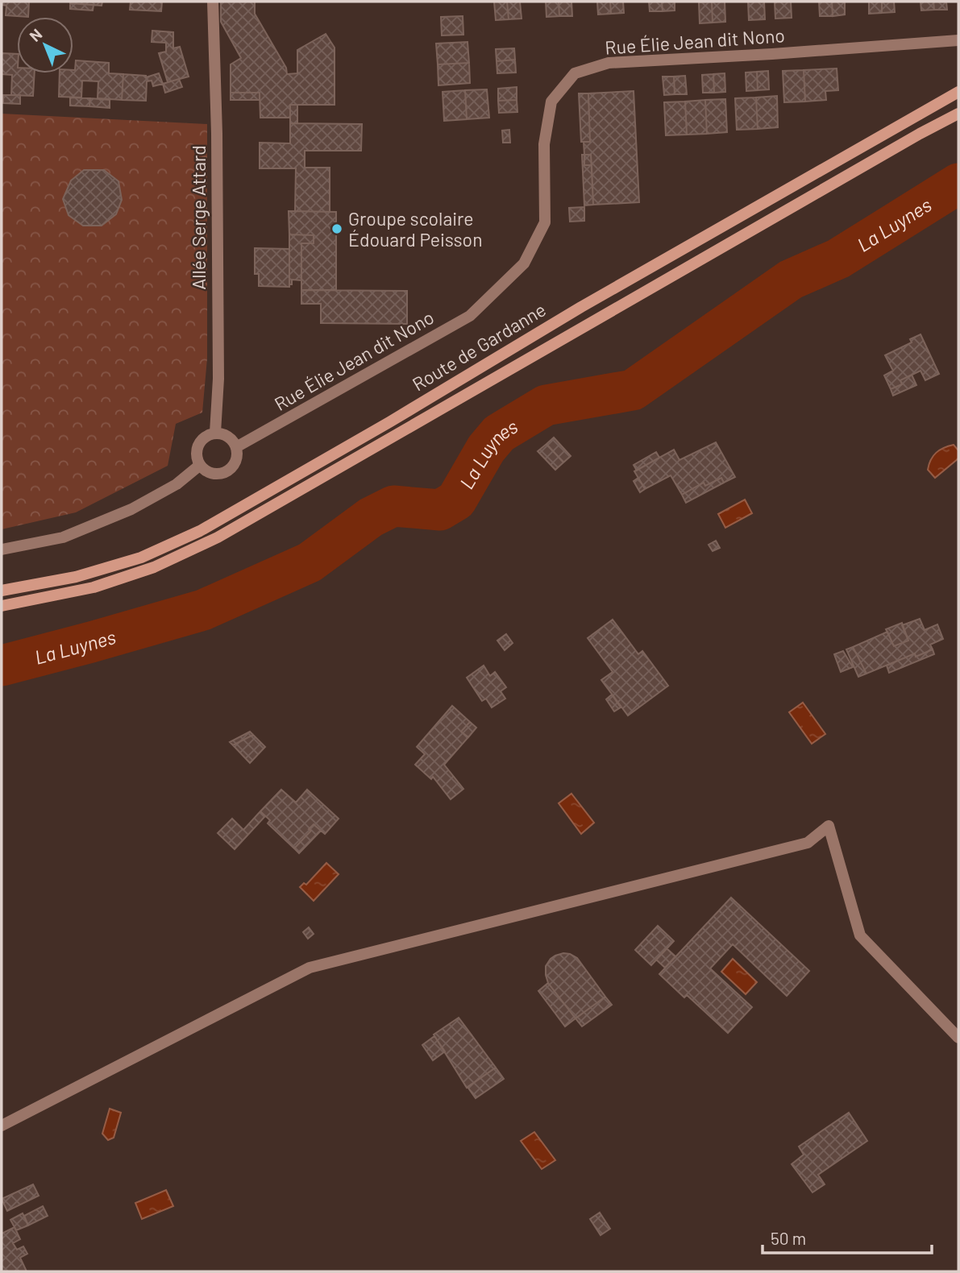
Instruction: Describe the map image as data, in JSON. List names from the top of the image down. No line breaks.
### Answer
{"streets":{"main road":["Route de Gardanne"],"street":["Rue Élie Jean dit Nono","Allée Serge Attard"]},"crossings":[["Rue Élie Jean dit Nono","Allée Serge Attard"]],"water":["La Luynes"],"places":["Groupe scolaire Édouard Peisson"],"scale_bar":"50 m","north":"top left"}
